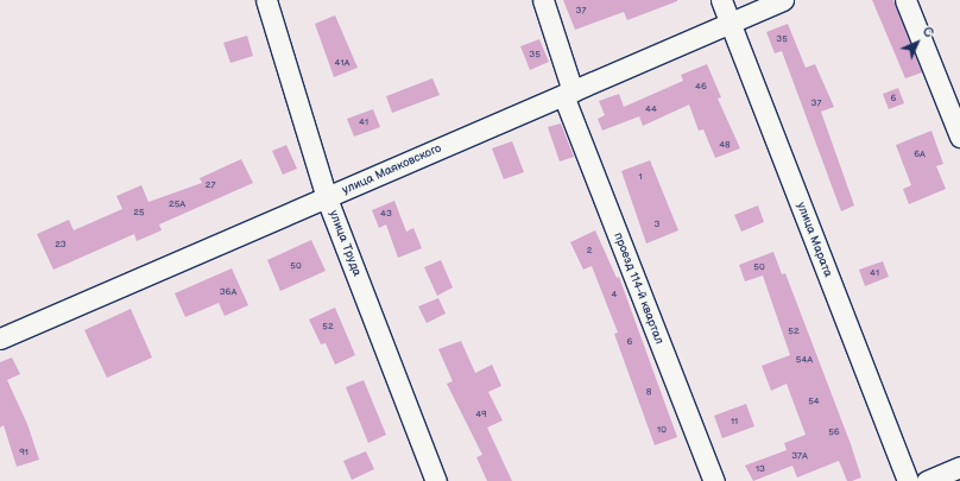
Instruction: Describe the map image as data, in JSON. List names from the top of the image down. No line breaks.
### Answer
{"streets":{"street":["улица Маяковского","улица Марата","улица Труда","проезд 114-й квартал"]},"crossings":[["улица Маяковского","улица Марата"],["улица Маяковского","улица Труда"],["улица Маяковского","проезд 114-й квартал"]],"house_numbers":["37","35","35","41А","46","6","37","44","41","48","6А","1","27","25А","25","43","3","23","2","50","50","41","36А","4","52","52","6","54А","8","54","49","11","10","56","91","37А","13"],"north":"top right"}
